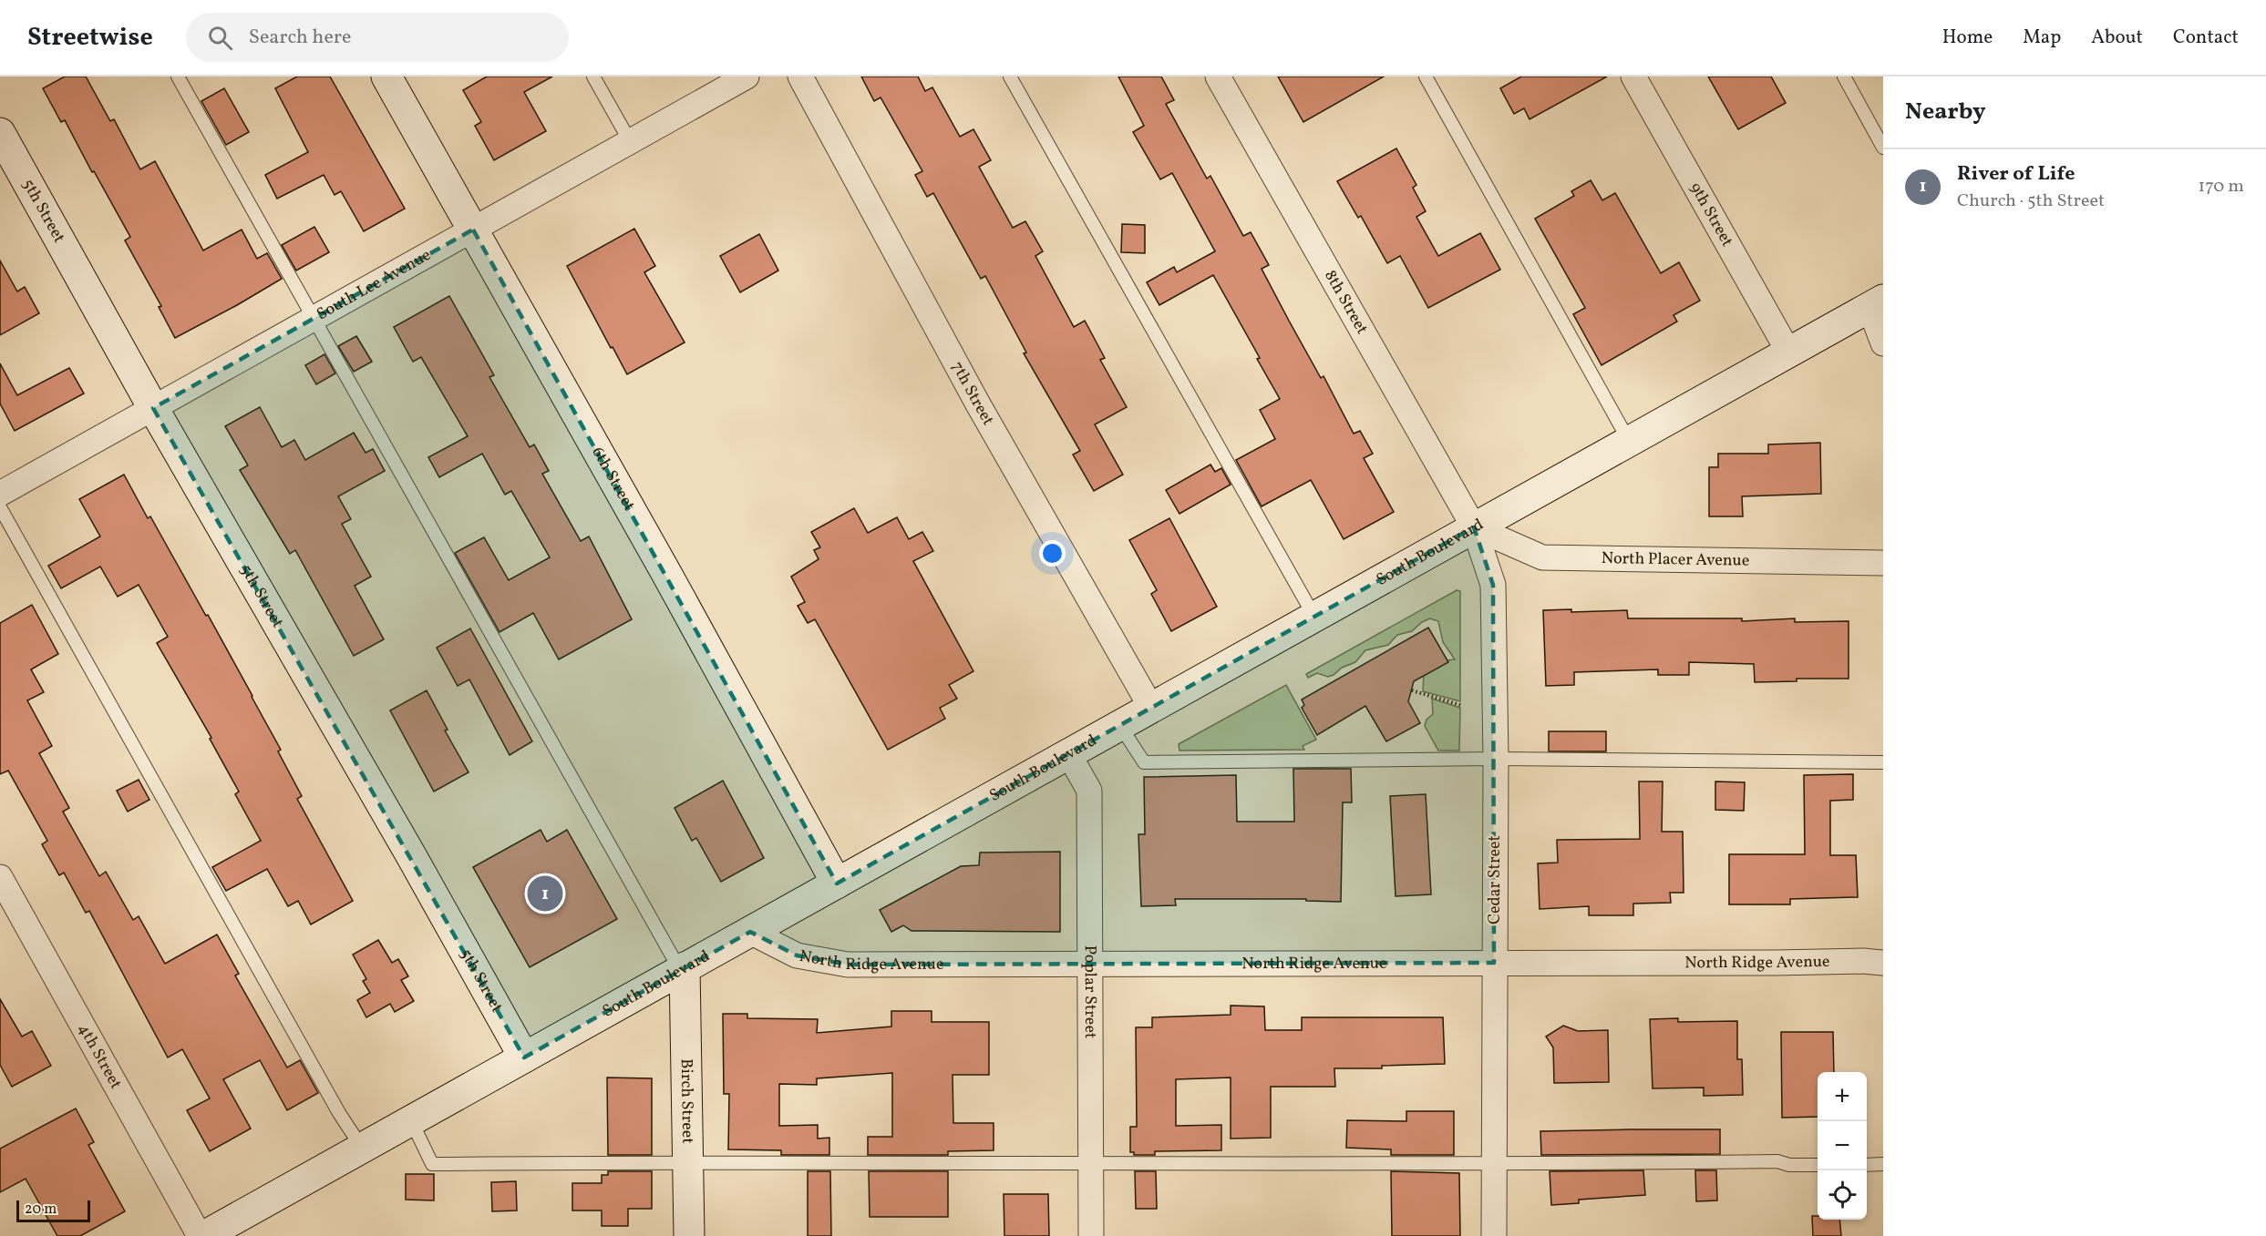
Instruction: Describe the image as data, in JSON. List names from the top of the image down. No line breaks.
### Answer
{"streets":{"street":["5th Street","9th Street","South Lee Avenue","8th Street","7th Street","6th Street","South Boulevard","North Placer Avenue","Cedar Street","North Ridge Avenue","Poplar Street","4th Street","Birch Street"]},"crossings":[["5th Street","South Lee Avenue"],["5th Street","South Boulevard"],["9th Street","South Boulevard"],["South Lee Avenue","6th Street"],["8th Street","South Boulevard"],["8th Street","North Placer Avenue"],["8th Street","Cedar Street"],["7th Street","South Boulevard"],["6th Street","South Boulevard"],["South Boulevard","North Placer Avenue"],["South Boulevard","Cedar Street"],["South Boulevard","North Ridge Avenue"],["South Boulevard","Poplar Street"],["South Boulevard","Birch Street"],["North Placer Avenue","Cedar Street"],["Cedar Street","North Ridge Avenue"],["North Ridge Avenue","Poplar Street"]],"scale_bar":"20 m","page":{"header":"Streetwise","search":"Search here","nav":["Home","Map","About","Contact"],"heading":"Nearby","list":[{"mark":"1","name":"River of Life","note":"Church · 5th Street","value":"170 m"}],"pins":"1","map_buttons":["+","−"],"scale":"20 m"}}
